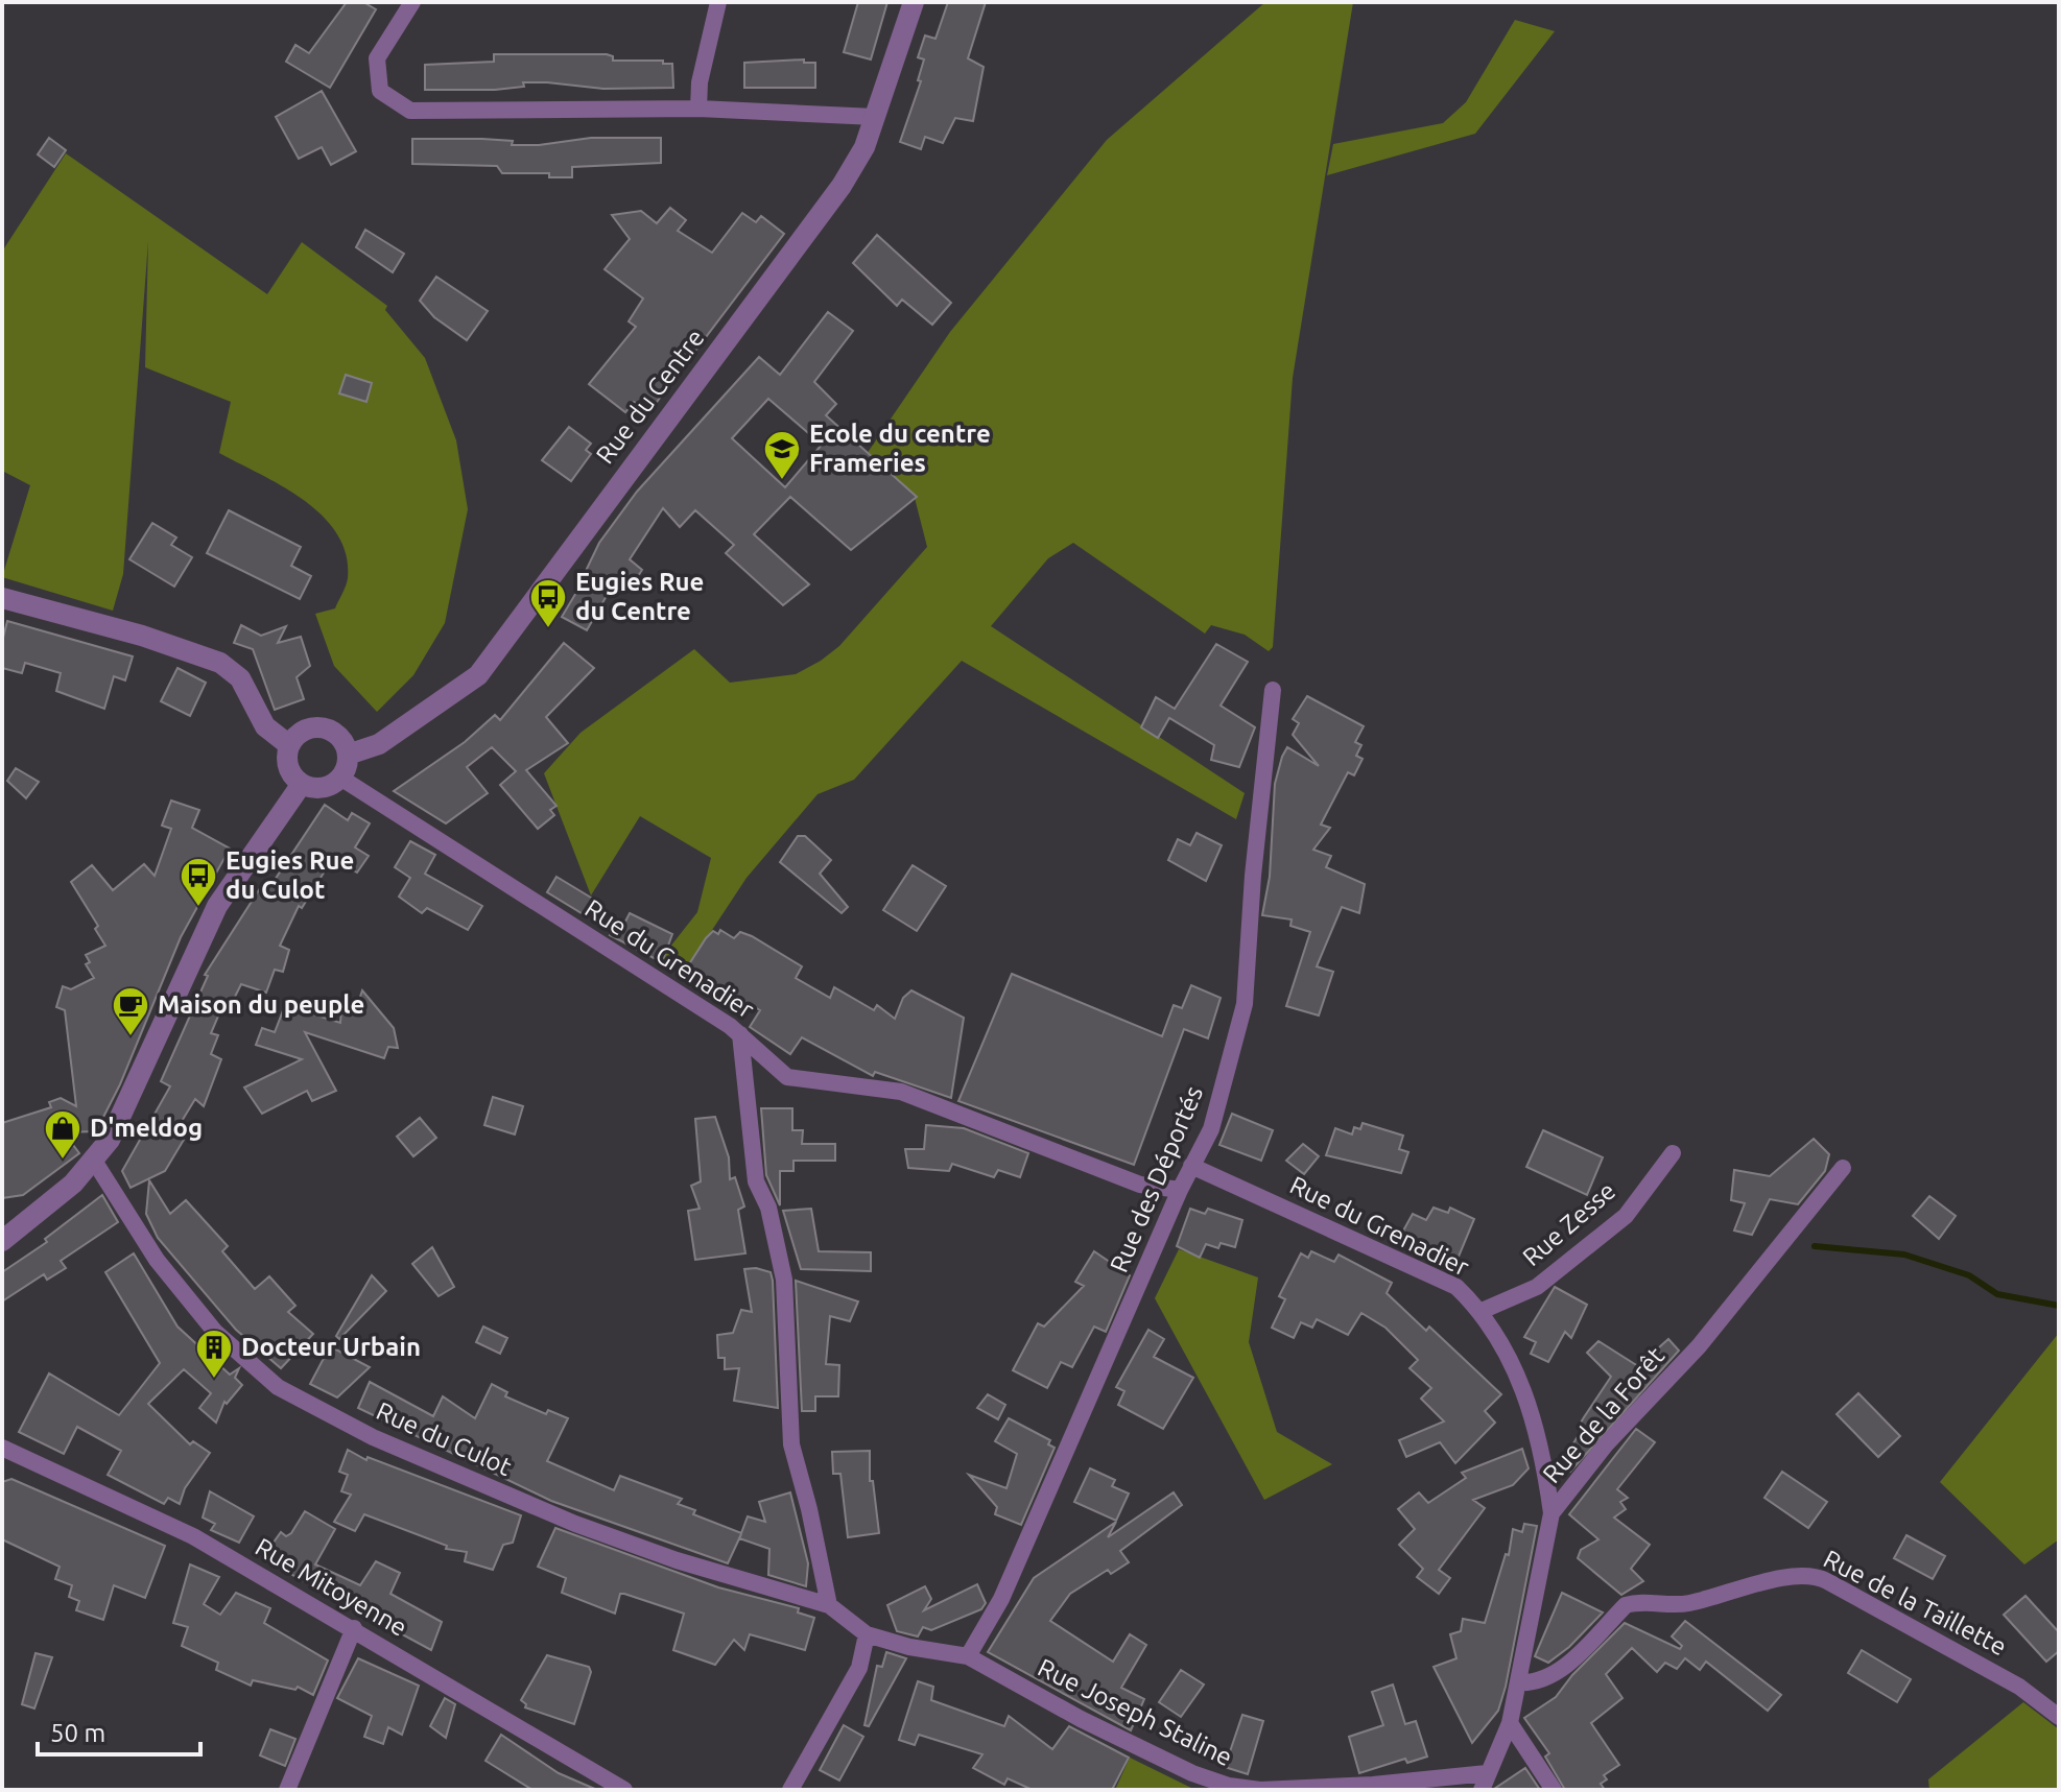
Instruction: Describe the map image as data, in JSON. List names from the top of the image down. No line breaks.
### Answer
{"streets":{"street":["Rue du Centre","Rue du Grenadier","Rue des Déportés","Rue Zesse","Rue de la Forêt","Rue du Culot","Rue Mitoyenne","Rue de la Taillette","Rue Joseph Staline"]},"crossings":[["Rue du Centre","Rue du Grenadier"],["Rue du Grenadier","Rue des Déportés"],["Rue du Grenadier","Rue Zesse"],["Rue du Grenadier","Rue de la Forêt"],["Rue des Déportés","Rue Joseph Staline"],["Rue de la Forêt","Rue de la Taillette"],["Rue de la Forêt","Rue Joseph Staline"],["Rue du Culot","Rue Joseph Staline"]],"places":{"school or university":["Ecole du centre Frameries"],"bus stop":["Eugies Rue du Centre","Eugies Rue du Culot"],"cafe":["Maison du peuple"],"shop":["D'meldog"],"building":["Docteur Urbain"]},"scale_bar":"50 m"}
